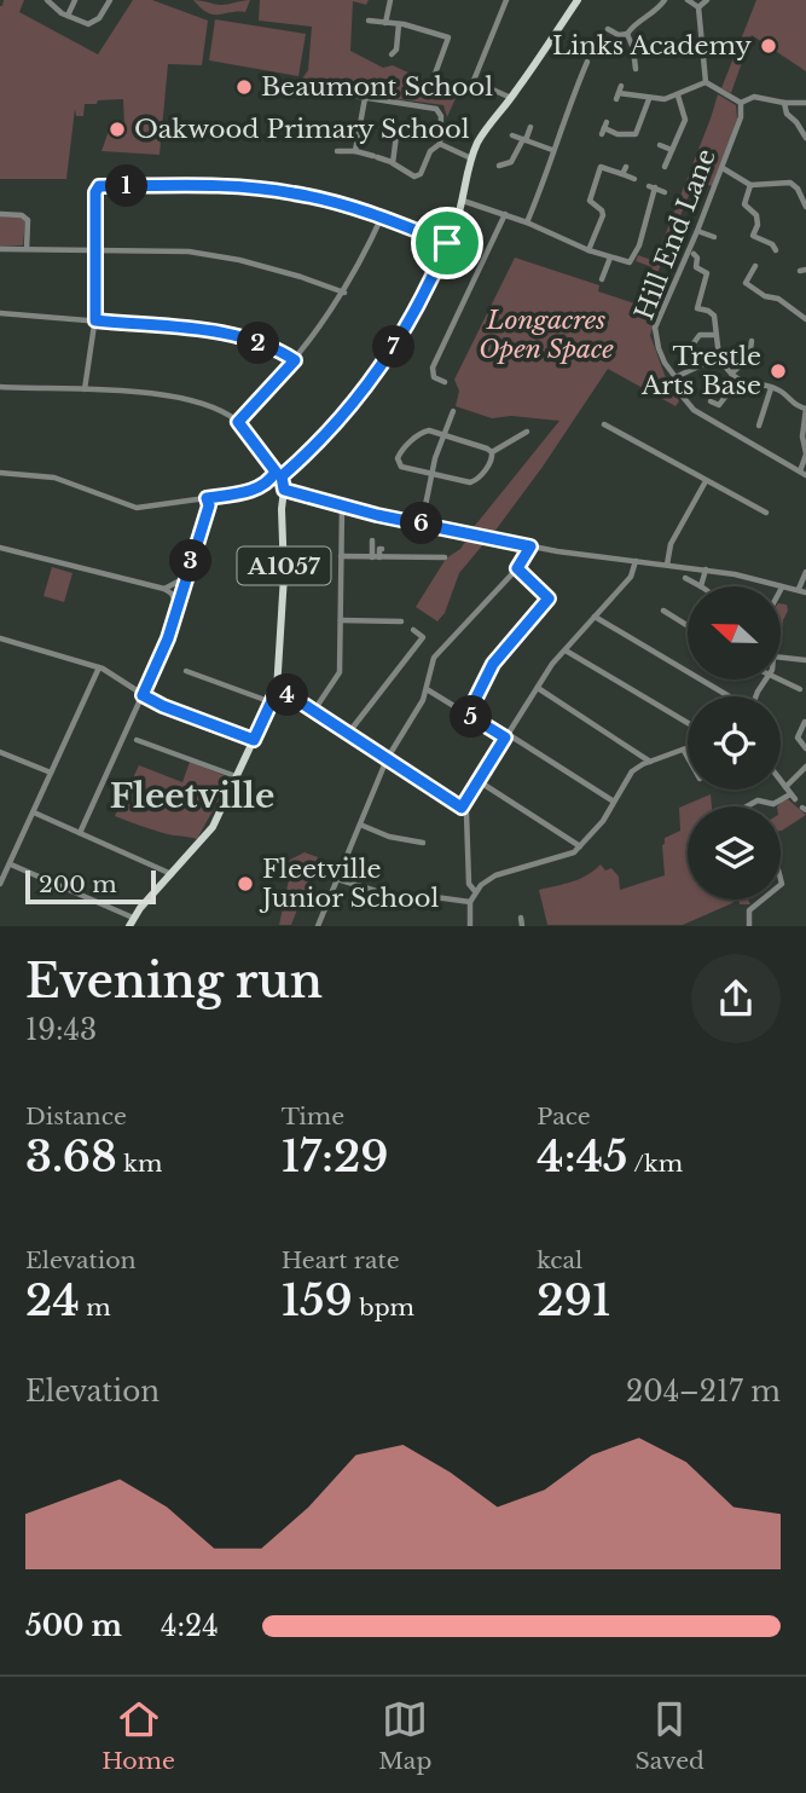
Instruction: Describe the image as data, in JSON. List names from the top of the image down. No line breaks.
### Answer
{"streets":{"main road":["A1057"],"street":["Hill End Lane"]},"districts":["Fleetville"],"parks":["Longacres Open Space"],"places":["Links Academy","Beaumont School","Oakwood Primary School","Trestle Arts Base","Fleetville Junior School"],"scale_bar":"200 m","north":"left","page":{"pins":["1","2","7","6","3","4","5"],"scale":"200 m","heading":["Evening run","19:43"],"stats":[["Distance","3.68 km"],["Time","17:29"],["Pace","4:45 /km"],["Elevation","24 m"],["Heart rate","159 bpm"],["kcal","291"]],"chart":["Elevation","204–217 m"],"list":[{"name":"500 m","note":"4:24"}],"tabs":["Home","Map","Saved"]}}
